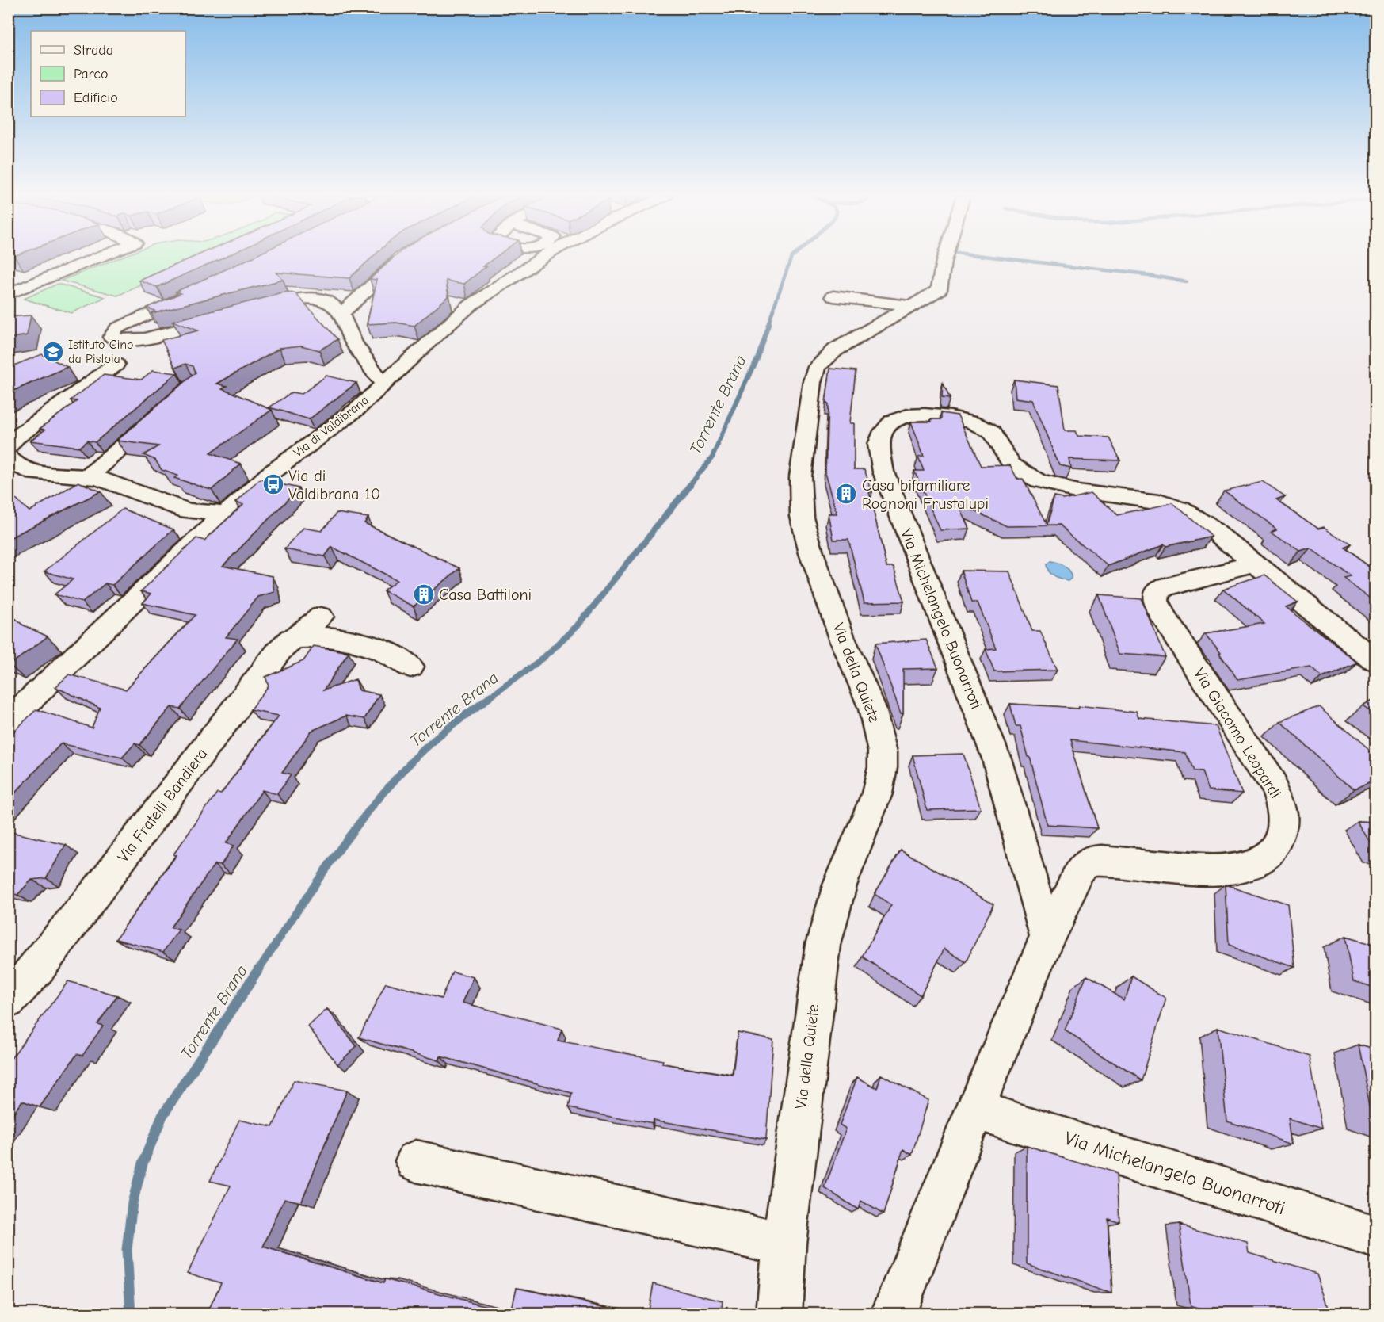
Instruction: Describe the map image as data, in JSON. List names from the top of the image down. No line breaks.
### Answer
{"streets":{"street":["Via di Valdibrana","Via Michelangelo Buonarroti","Via della Quiete","Via Giacomo Leopardi","Via Fratelli Bandiera"]},"crossings":[["Via Michelangelo Buonarroti","Via Giacomo Leopardi"]],"water":["Torrente Brana"],"places":{"school or university":["Istituto Cino da Pistoia"],"bus stop":["Via di Valdibrana 10"],"building":["Casa bifamiliare Rognoni Frustalupi","Casa Battiloni"]},"legend":["Strada","Parco","Edificio"]}
